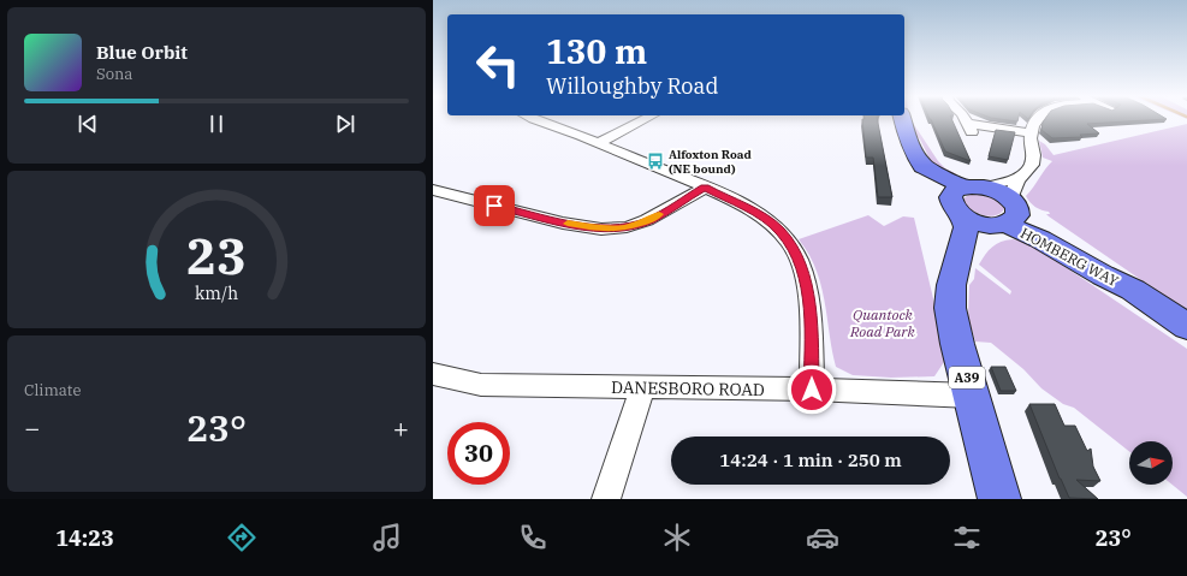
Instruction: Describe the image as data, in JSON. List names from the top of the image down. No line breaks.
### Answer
{"streets":{"main road":["HOMBERG WAY","A39"],"street":["DANESBORO ROAD"]},"crossings":[["A39","DANESBORO ROAD"]],"parks":["Quantock Road Park"],"places":{"bus stop":["Alfoxton Road (NE bound)"]},"north":"right","page":{"turn":["130 m","Willoughby Road"],"song":["Blue Orbit","Sona"],"tile":"Climate","heat":["−","23°","+"],"limit":"30","trip":"14:24 · 1 min · 250 m","tabs":["14:23","23°"],"gauge":["23","km/h"]}}
